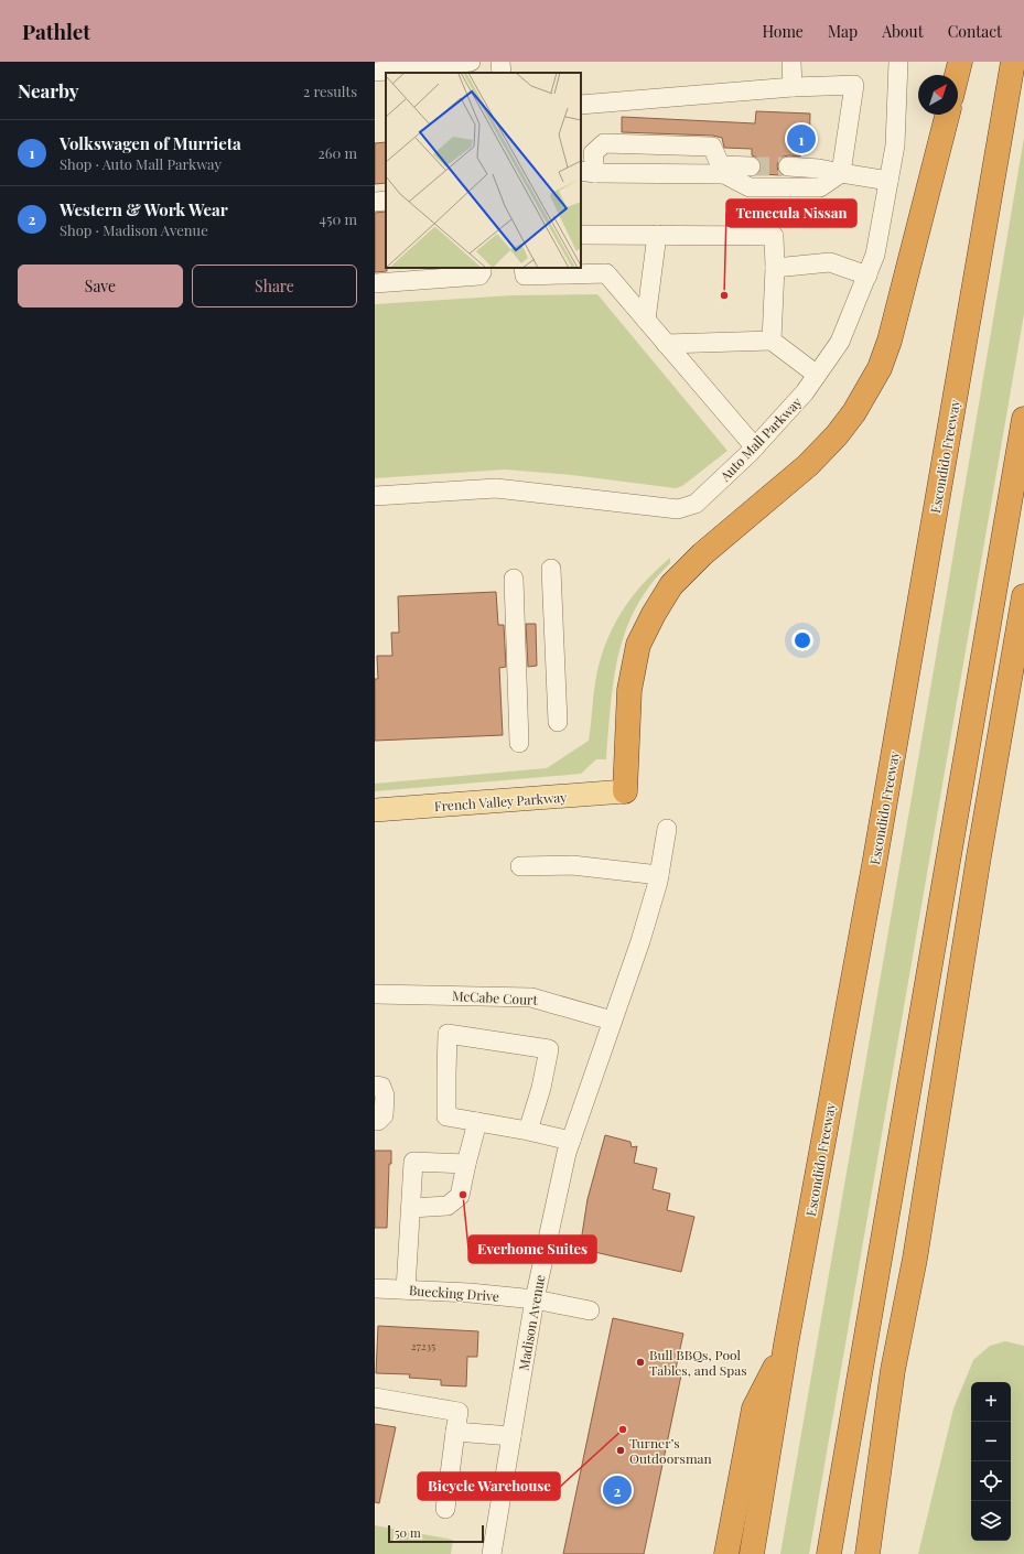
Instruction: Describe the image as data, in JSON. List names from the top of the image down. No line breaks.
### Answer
{"streets":{"highway":["Escondido Freeway"],"main road":["French Valley Parkway"],"street":["Auto Mall Parkway","McCabe Court","Buecking Drive","Madison Avenue"]},"crossings":[["McCabe Court","Madison Avenue"],["Buecking Drive","Madison Avenue"]],"places":["Temecula Nissan","Everhome Suites","Bull BBQs, Pool Tables, and Spas","Bicycle Warehouse","Turner’s Outdoorsman"],"house_numbers":["27235"],"scale_bar":"50 m","north":"top right","page":{"header":"Pathlet","nav":["Home","Map","About","Contact"],"heading":["Nearby","2 results"],"list":[{"mark":"1","name":"Volkswagen of Murrieta","note":"Shop · Auto Mall Parkway","value":"260 m"},{"mark":"2","name":"Western & Work Wear","note":"Shop · Madison Avenue","value":"450 m"}],"pins":["1","2"],"buttons":["Save","Share"],"map_buttons":["+","−"],"scale":"50 m"}}
